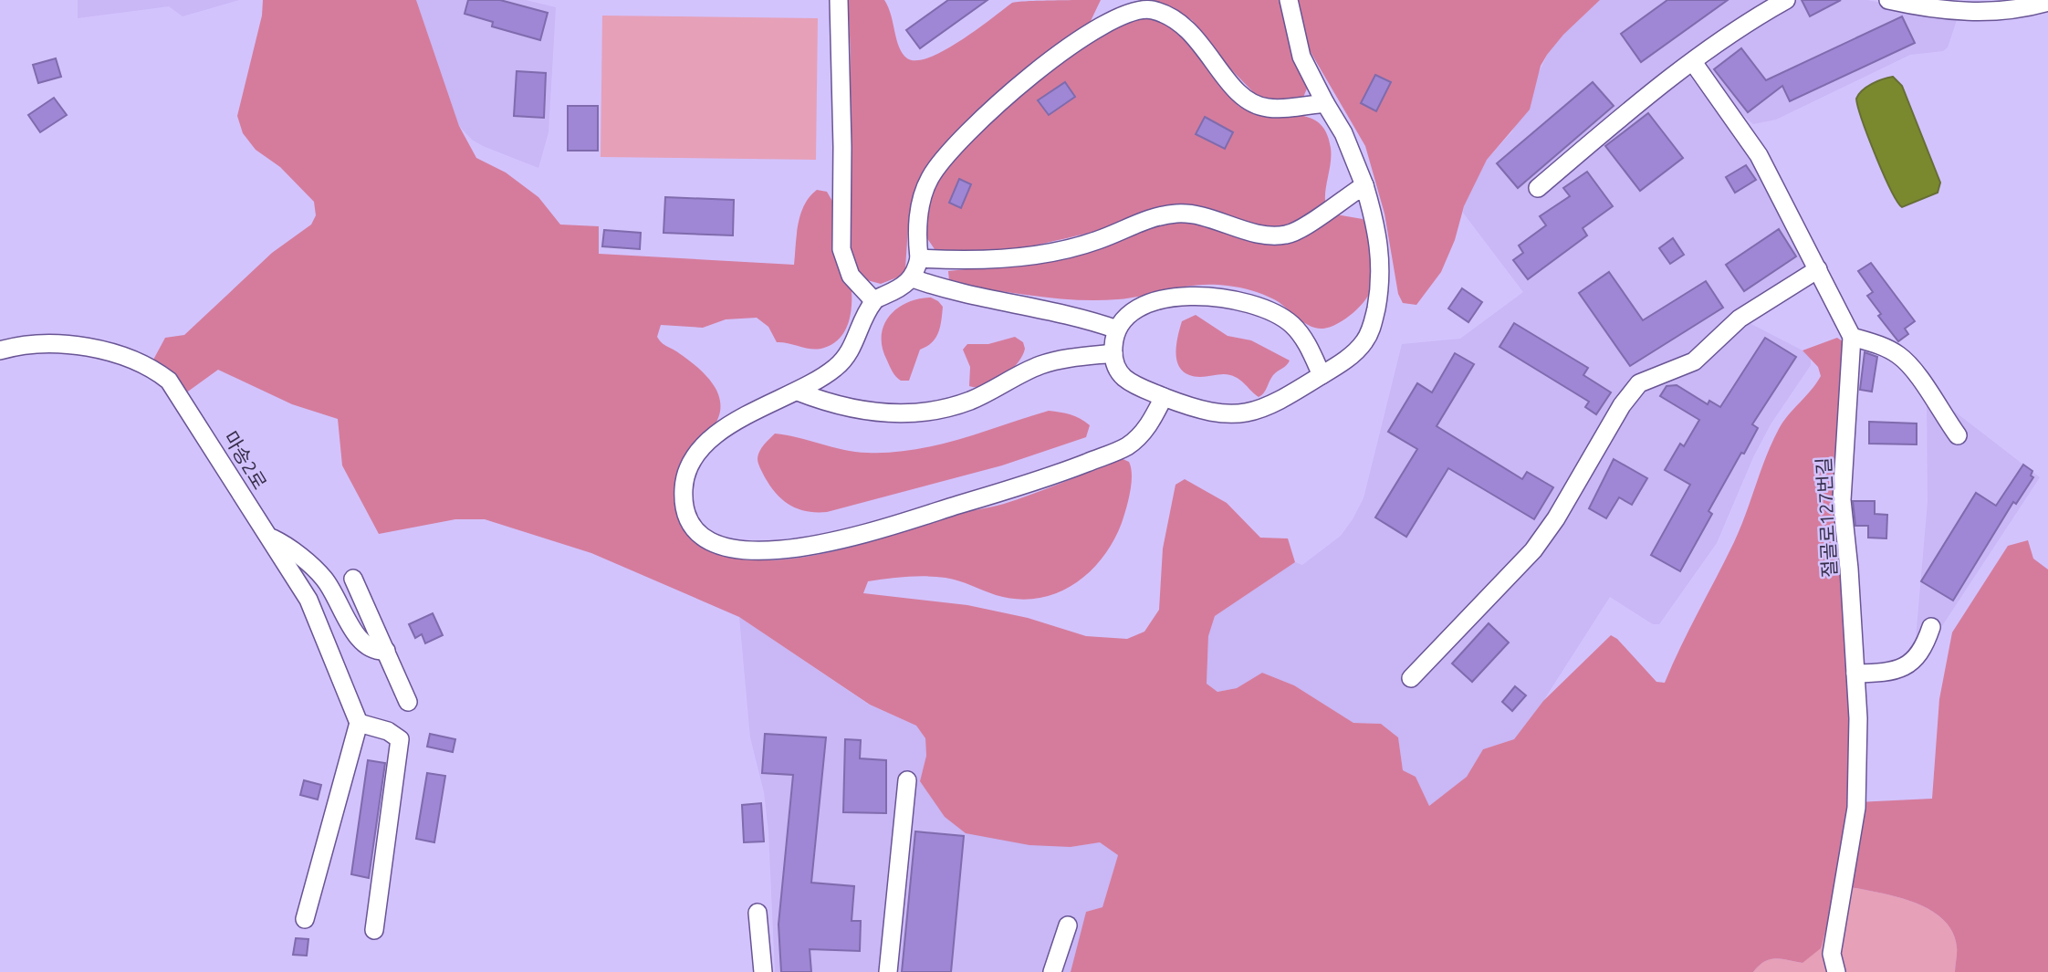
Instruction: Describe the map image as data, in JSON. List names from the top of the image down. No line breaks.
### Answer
{"streets":{"street":["마송2로","절골로127번길"]}}
